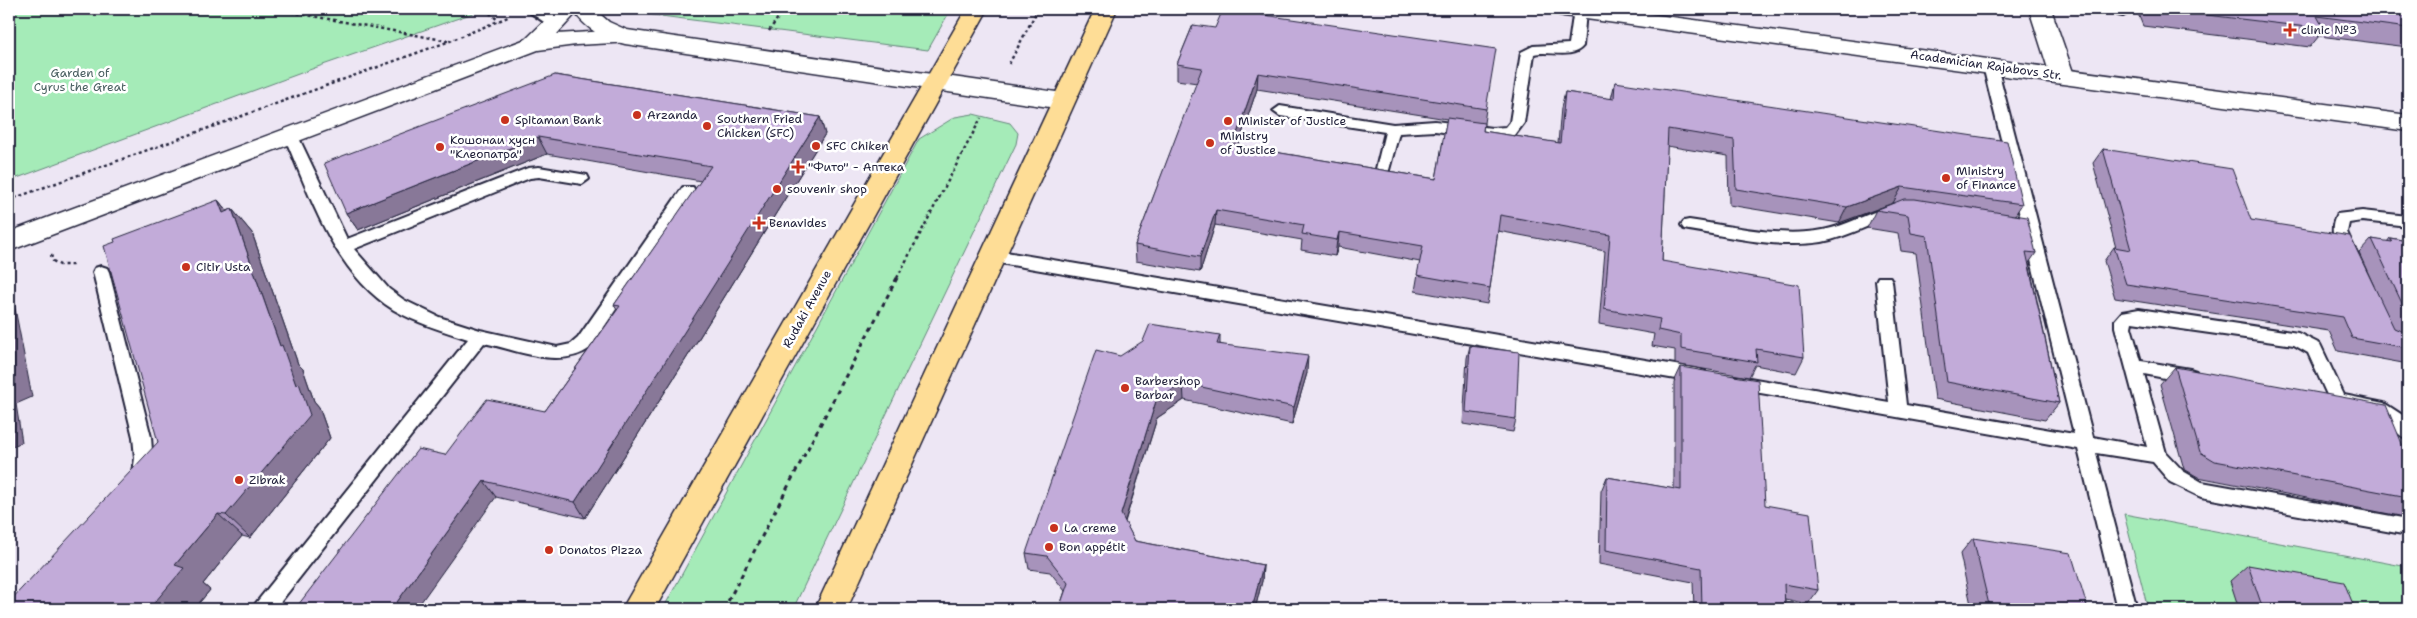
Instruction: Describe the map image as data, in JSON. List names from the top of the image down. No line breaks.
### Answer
{"streets":{"highway":["Rudaki Avenue"],"street":["Academician Rajabovs Str."]},"parks":["Garden of Cyrus the Great"],"places":{"health":["clinic №3","\"Фито\" - Аптека","Benavides"],"other":["Arzanda","Spitaman Bank","Minister of Justice","Southern Fried Chicken (SFC)","Ministry of Justice","SFC Chiken","Кошонаи ҳусн \"Клеопатра\"","Ministry of Finance","souvenir shop","Citir Usta","Barbershop Barbar","Zibrak","La creme","Bon appétit","Donatos Pizza"]}}
